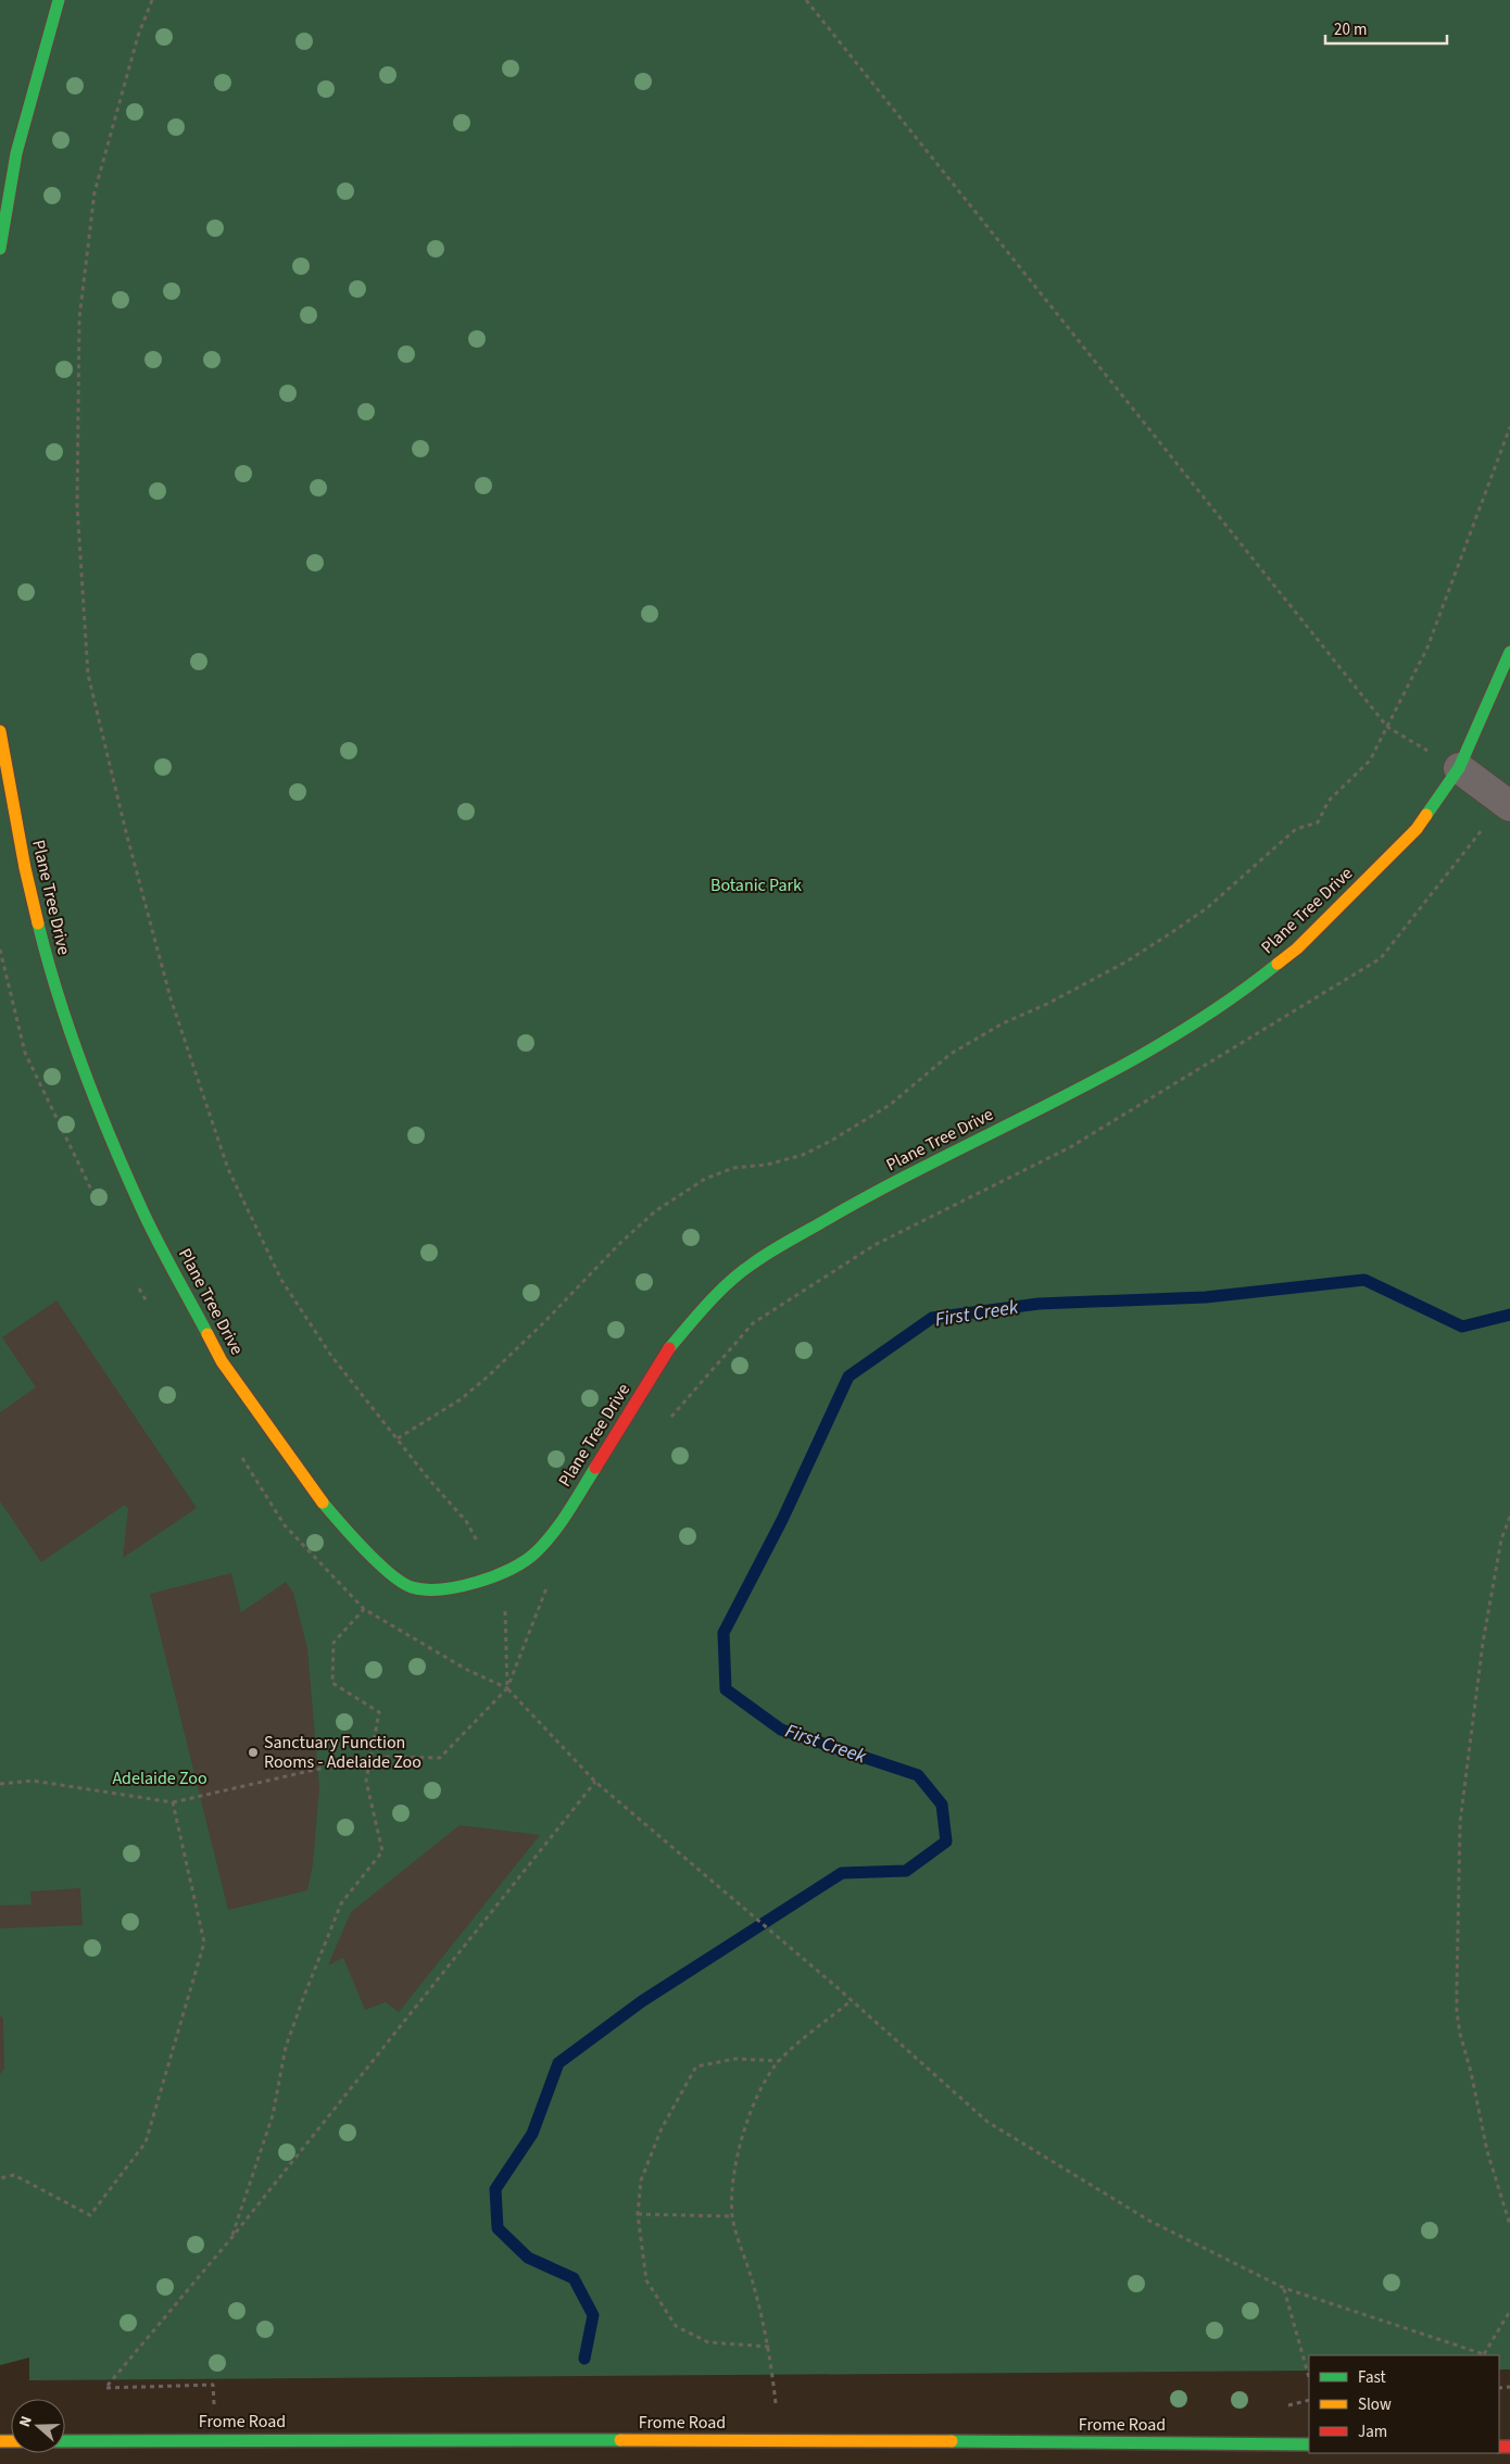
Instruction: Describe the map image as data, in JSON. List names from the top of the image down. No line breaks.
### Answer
{"streets":{"street":["Plane Tree Drive","Frome Road"]},"water":["First Creek"],"parks":["Botanic Park","Adelaide Zoo"],"places":["Sanctuary Function Rooms - Adelaide Zoo"],"legend":["Fast","Slow","Jam"],"scale_bar":"20 m","north":"left"}
